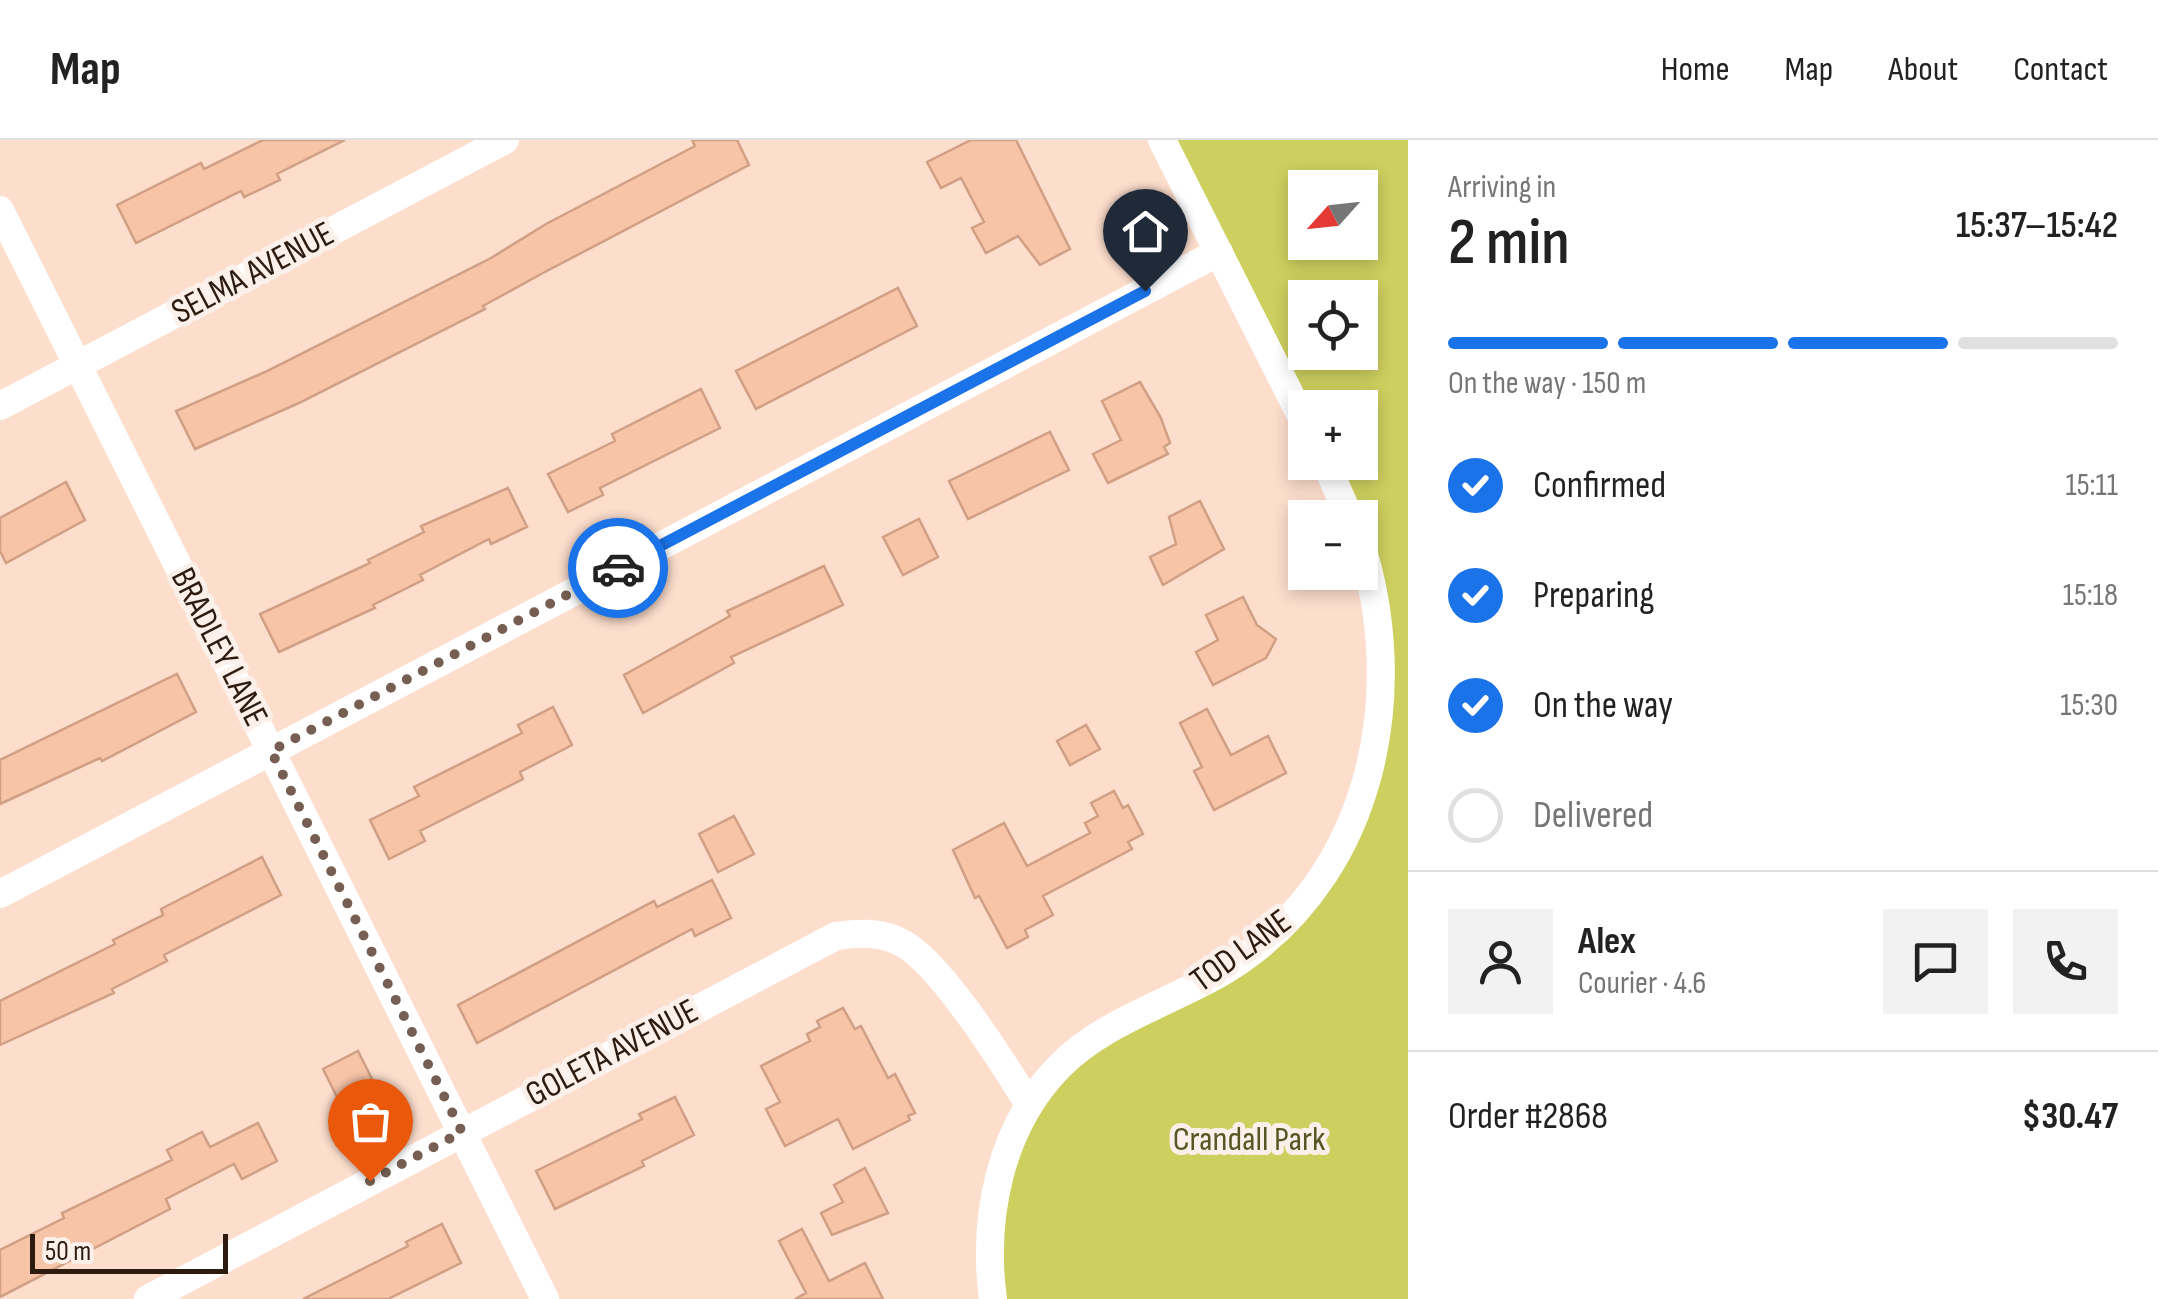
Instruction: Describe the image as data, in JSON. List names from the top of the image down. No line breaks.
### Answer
{"streets":{"street":["SELMA AVENUE","BRADLEY LANE","TOD LANE","GOLETA AVENUE"]},"crossings":[["SELMA AVENUE","BRADLEY LANE"],["BRADLEY LANE","GOLETA AVENUE"],["TOD LANE","GOLETA AVENUE"]],"parks":["Crandall Park"],"scale_bar":"50 m","north":"bottom left","page":{"header":"Map","nav":["Home","Map","About","Contact"],"heading":["2 min","Arriving in","15:37–15:42"],"panel":["Alex","Courier · 4.6","Order #2868","$30.47"],"map_buttons":["+","−"],"bar":"On the way · 150 m","list":[["Confirmed","15:11"],["Preparing","15:18"],["On the way","15:30"],"Delivered"],"scale":"50 m"}}
